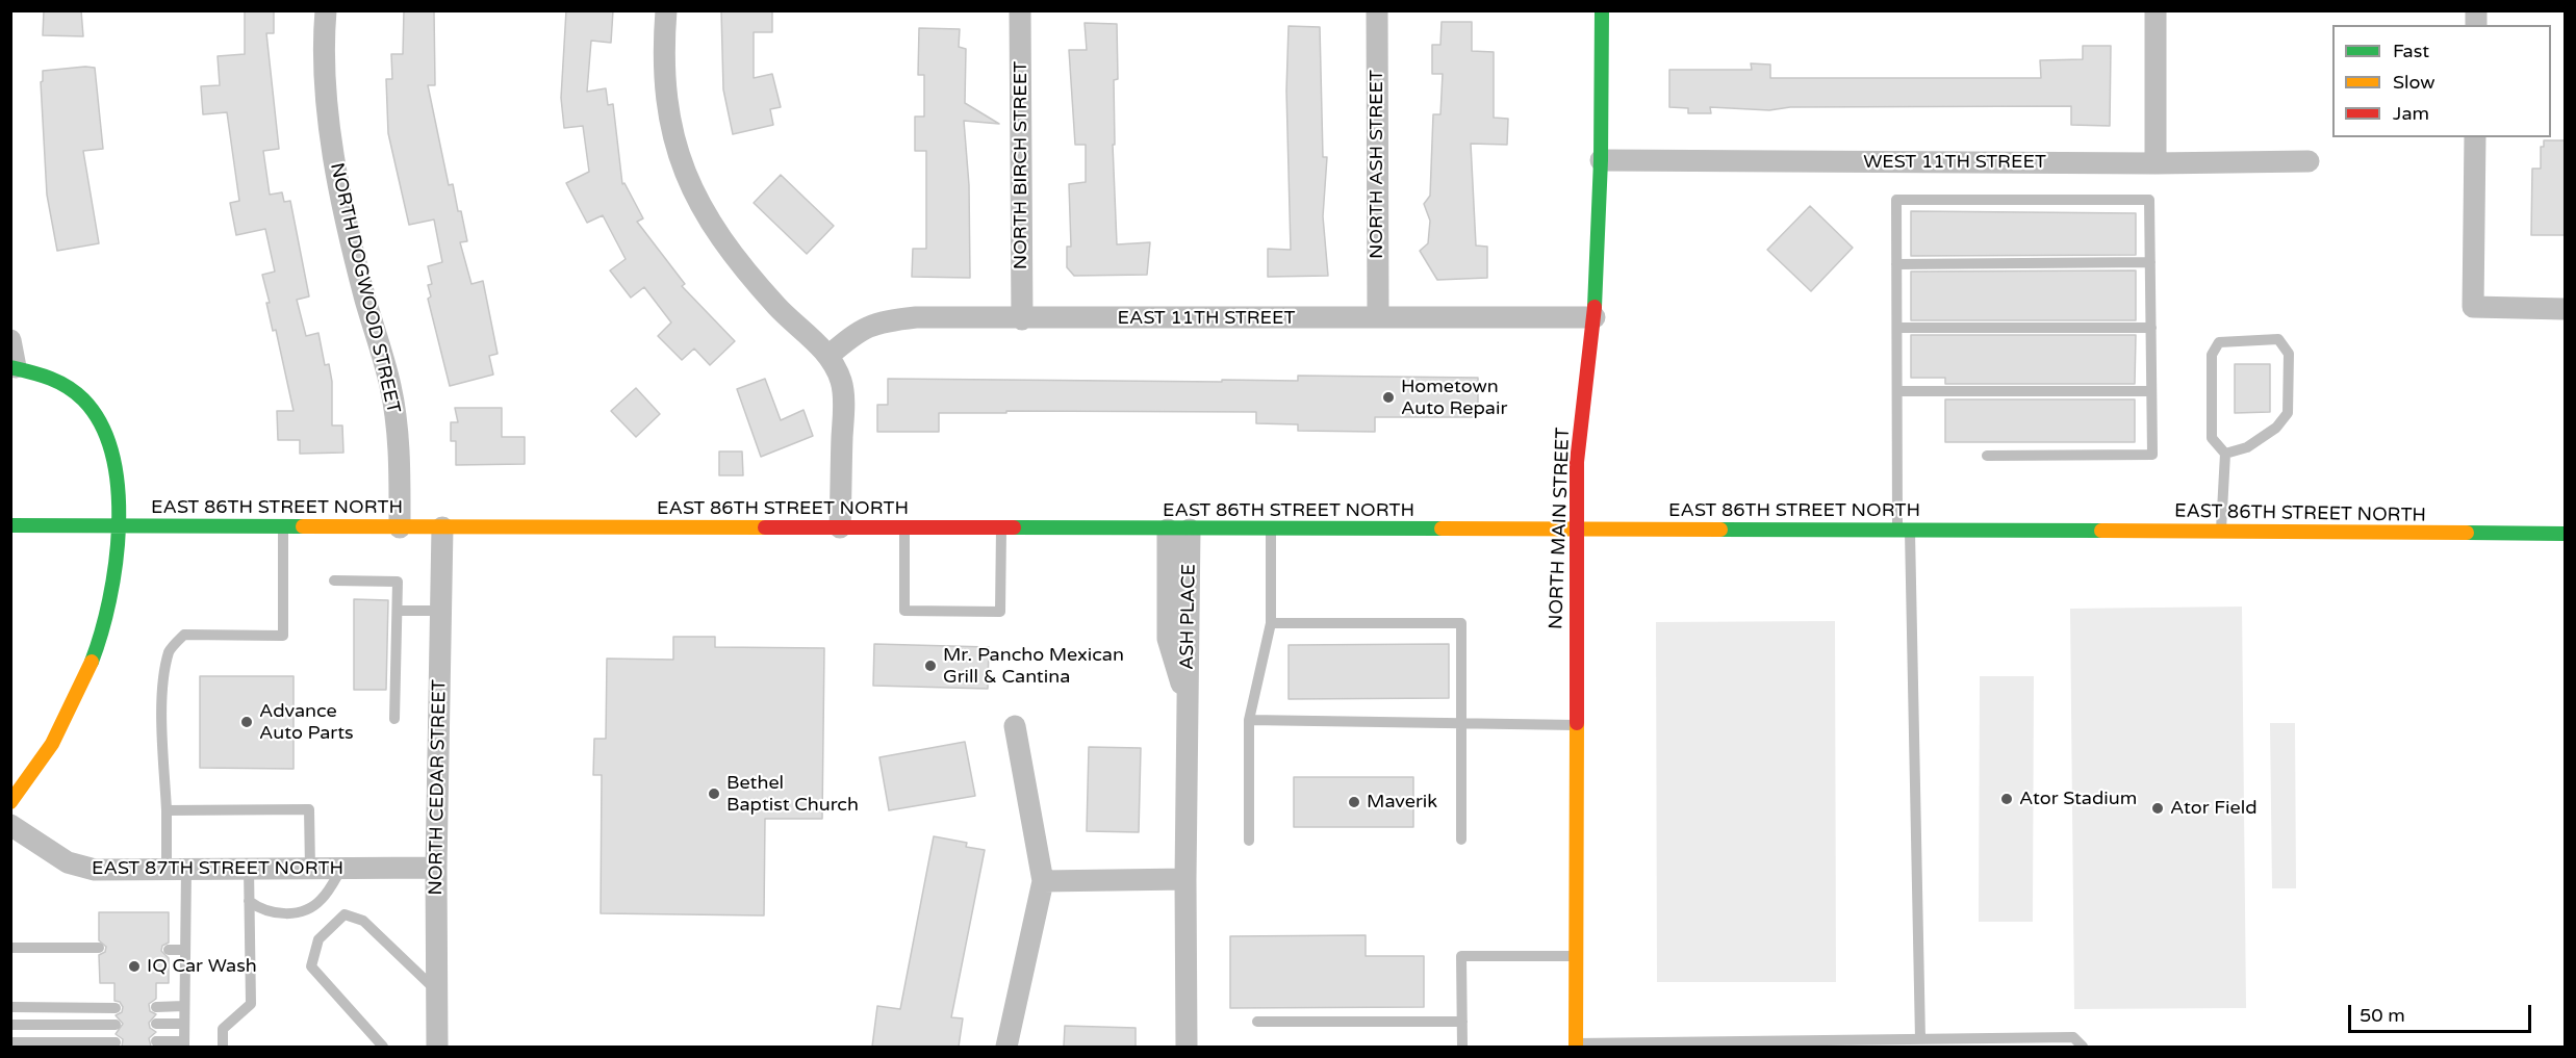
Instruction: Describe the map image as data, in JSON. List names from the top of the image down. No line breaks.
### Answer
{"streets":{"main road":["EAST 86TH STREET NORTH","NORTH MAIN STREET"],"street":["WEST 11TH STREET","NORTH ASH STREET","NORTH BIRCH STREET","NORTH DOGWOOD STREET","EAST 11TH STREET","ASH PLACE","NORTH CEDAR STREET","EAST 87TH STREET NORTH"]},"crossings":[["WEST 11TH STREET","NORTH MAIN STREET"],["NORTH ASH STREET","EAST 11TH STREET"],["NORTH BIRCH STREET","EAST 11TH STREET"],["NORTH DOGWOOD STREET","EAST 86TH STREET NORTH"],["EAST 11TH STREET","NORTH MAIN STREET"],["EAST 86TH STREET NORTH","NORTH MAIN STREET"],["EAST 86TH STREET NORTH","ASH PLACE"],["EAST 86TH STREET NORTH","NORTH CEDAR STREET"],["NORTH CEDAR STREET","EAST 87TH STREET NORTH"]],"places":["Hometown Auto Repair","Mr. Pancho Mexican Grill & Cantina","Advance Auto Parts","Bethel Baptist Church","Ator Stadium","Maverik","Ator Field","IQ Car Wash"],"legend":["Fast","Slow","Jam"],"scale_bar":"50 m"}
